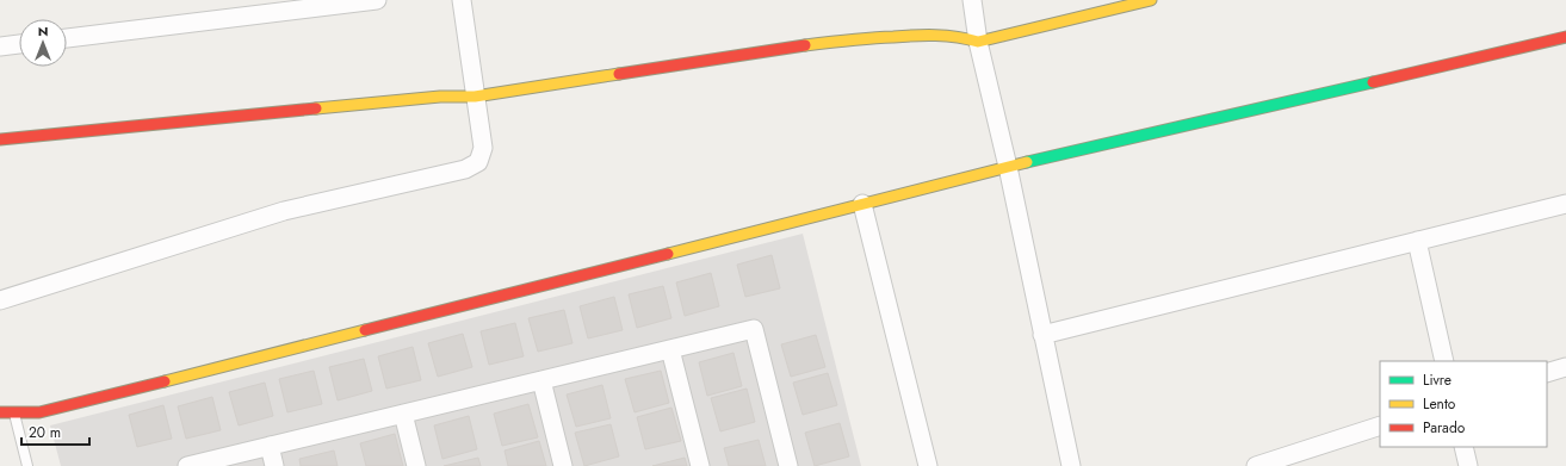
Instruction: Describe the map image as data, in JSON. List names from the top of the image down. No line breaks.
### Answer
{"legend":["Livre","Lento","Parado"],"scale_bar":"20 m","north":"top"}
